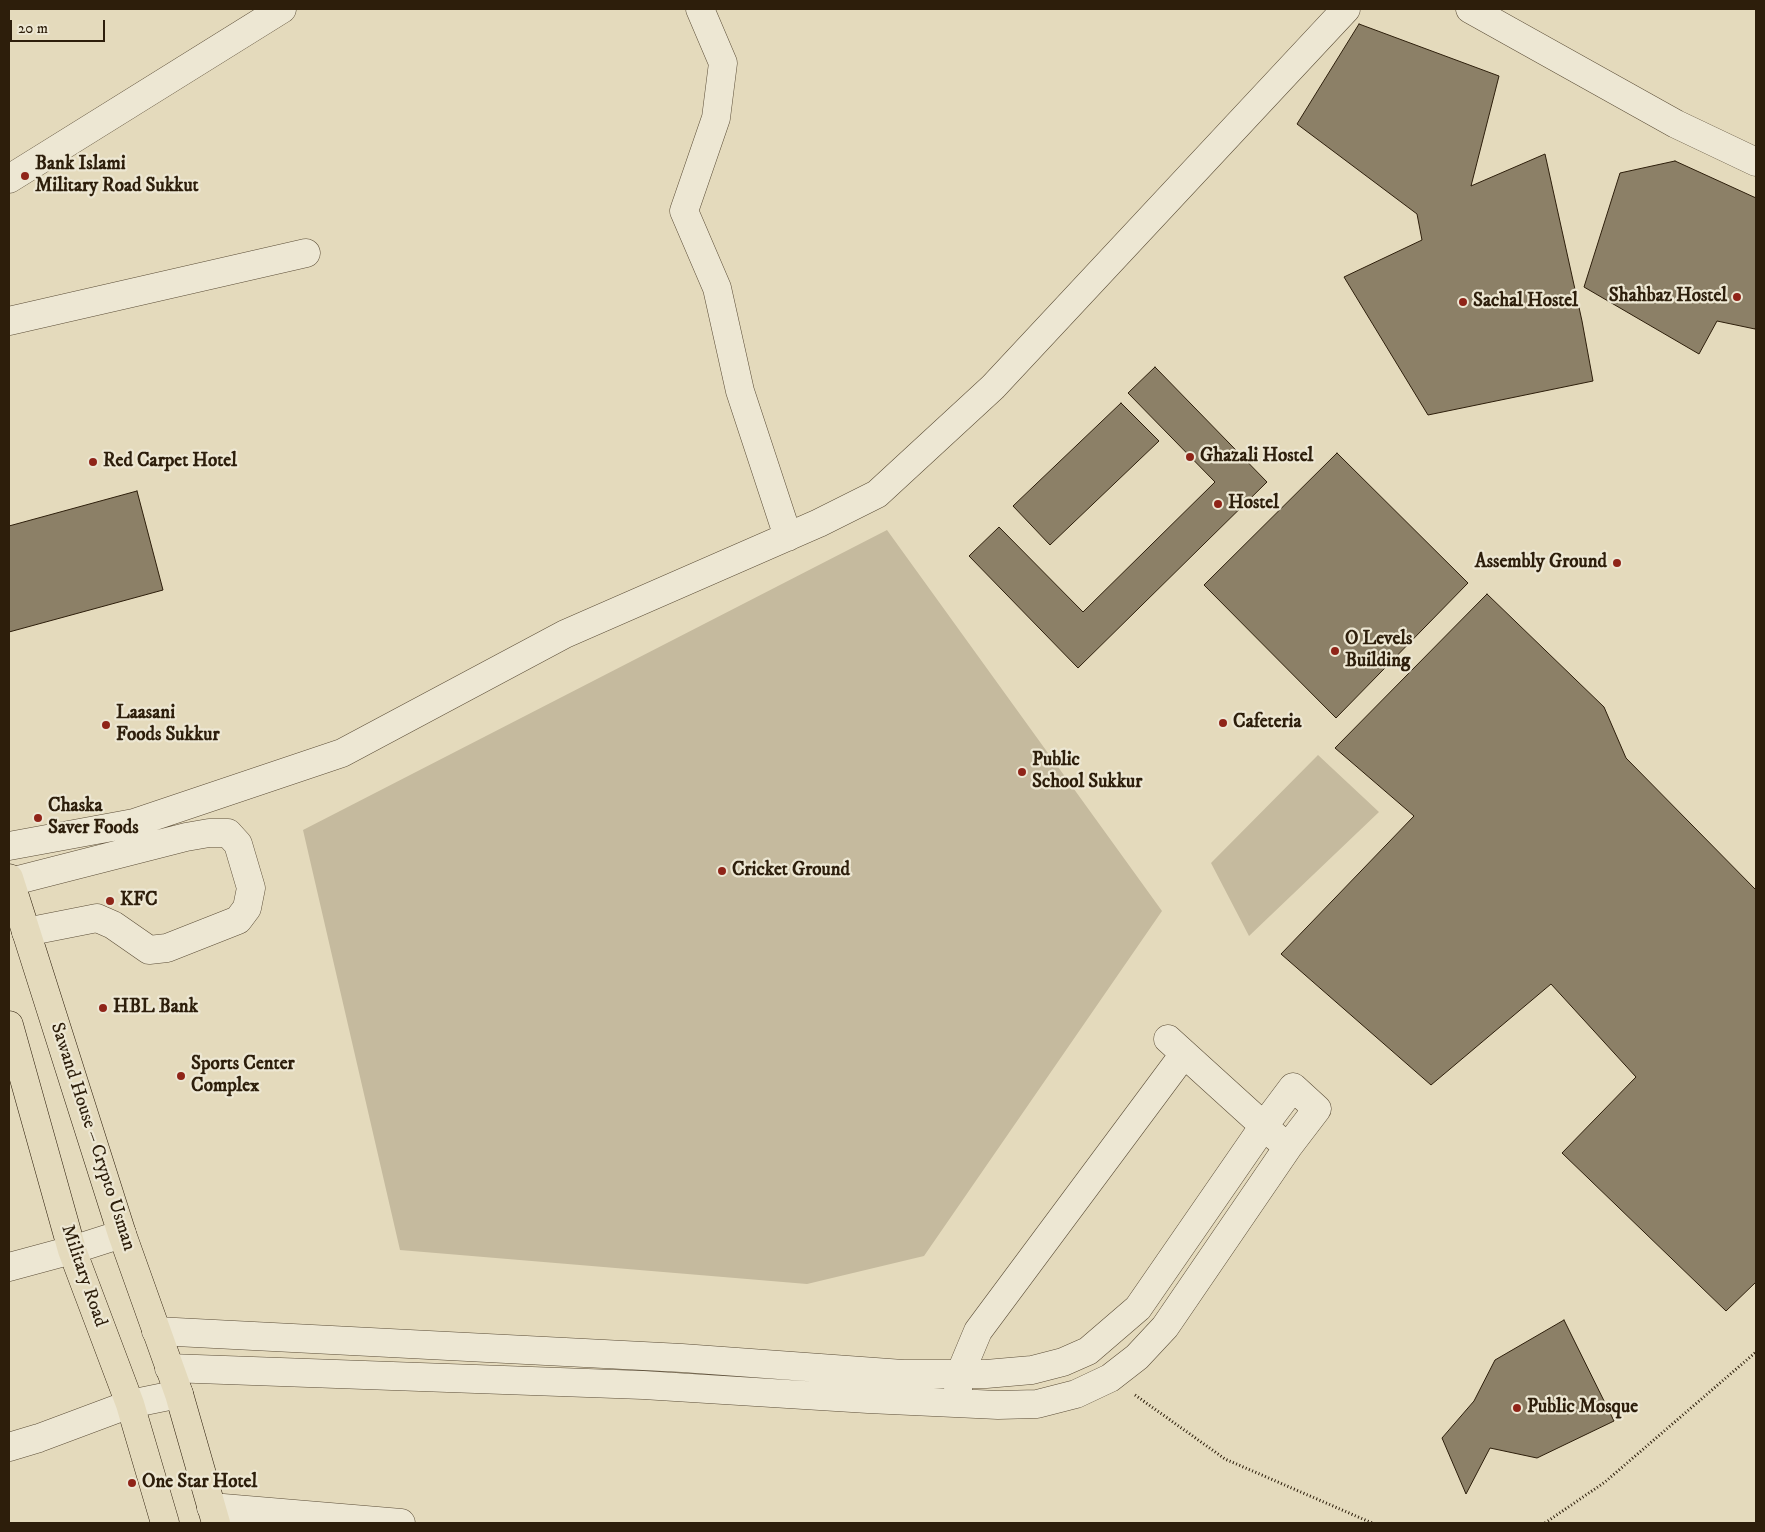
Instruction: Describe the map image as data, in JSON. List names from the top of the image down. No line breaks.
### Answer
{"streets":{"main road":["Sawand House – Crypto Usman","Military Road"]},"places":["Bank Islami Military Road Sukkut","Shahbaz Hostel","Sachal Hostel","Ghazali Hostel","Red Carpet Hotel","Hostel","Assembly Ground","O Levels Building","Cafeteria","Laasani Foods Sukkur","Public School Sukkur","Chaska Saver Foods","Cricket Ground","KFC","HBL Bank","Sports Center Complex","Public Mosque","One Star Hotel"],"scale_bar":"20 m"}
